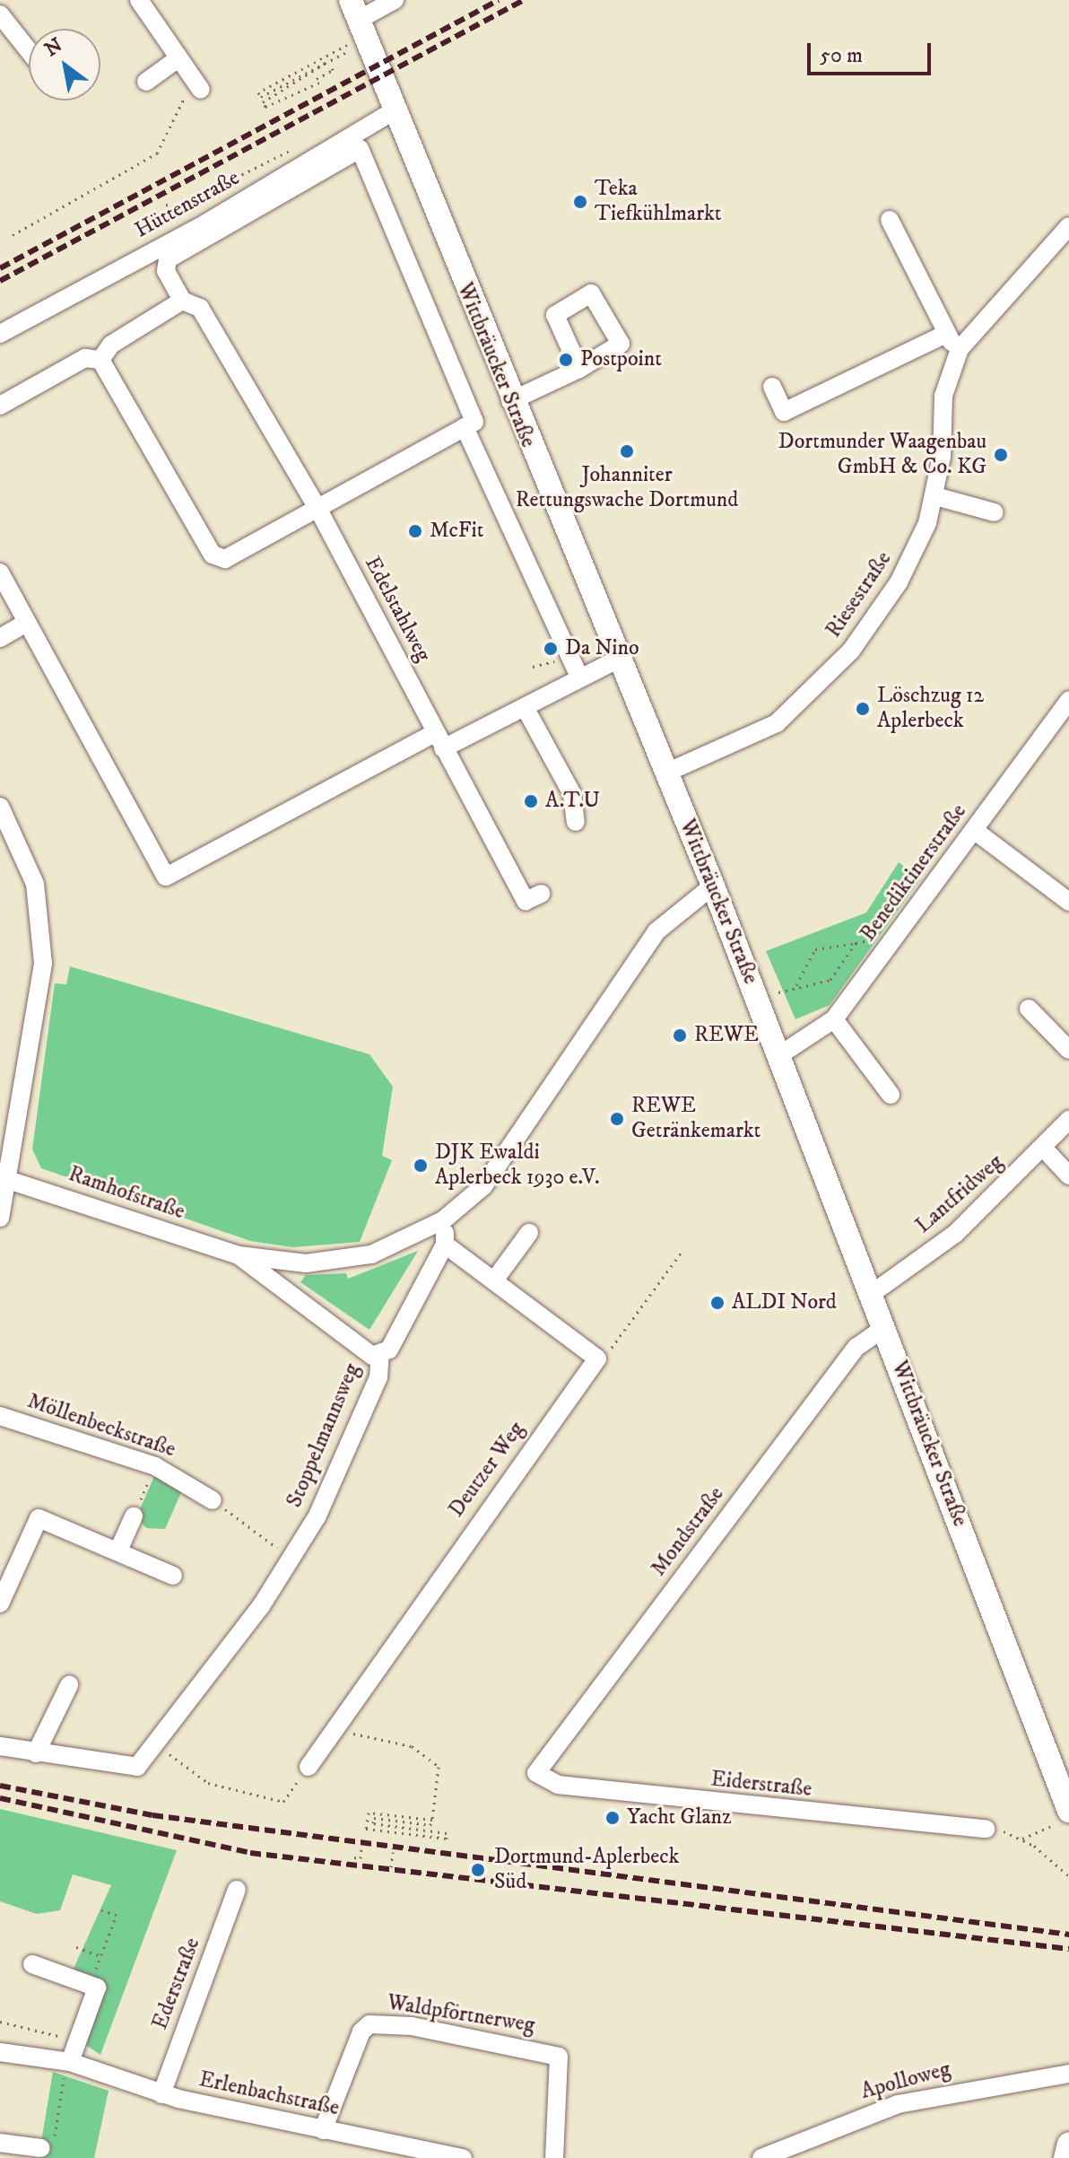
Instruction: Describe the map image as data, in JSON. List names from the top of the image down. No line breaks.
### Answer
{"streets":{"main road":["Wittbräucker Straße"],"street":["Hüttenstraße","Riesestraße","Edelstahlweg","Benediktinerstraße","Ramhofstraße","Lantfridweg","Möllenbeckstraße","Stoppelmannsweg","Deutzer Weg","Mondstraße","Eiderstraße","Ederstraße","Waldpförtnerweg","Apolloweg","Erlenbachstraße"]},"crossings":[["Hüttenstraße","Wittbräucker Straße"],["Wittbräucker Straße","Riesestraße"],["Wittbräucker Straße","Benediktinerstraße"],["Wittbräucker Straße","Lantfridweg"],["Wittbräucker Straße","Mondstraße"],["Ramhofstraße","Stoppelmannsweg"],["Mondstraße","Eiderstraße"],["Ederstraße","Erlenbachstraße"],["Waldpförtnerweg","Erlenbachstraße"]],"places":["Teka Tiefkühlmarkt","Postpoint","Johanniter Rettungswache Dortmund","Dortmunder Waagenbau GmbH & Co. KG","McFit","Da Nino","Löschzug 12 Aplerbeck","A.T.U","REWE","REWE Getränkemarkt","DJK Ewaldi Aplerbeck 1930 e.V.","ALDI Nord","Yacht Glanz","Dortmund-Aplerbeck Süd"],"scale_bar":"50 m","north":"top left"}
